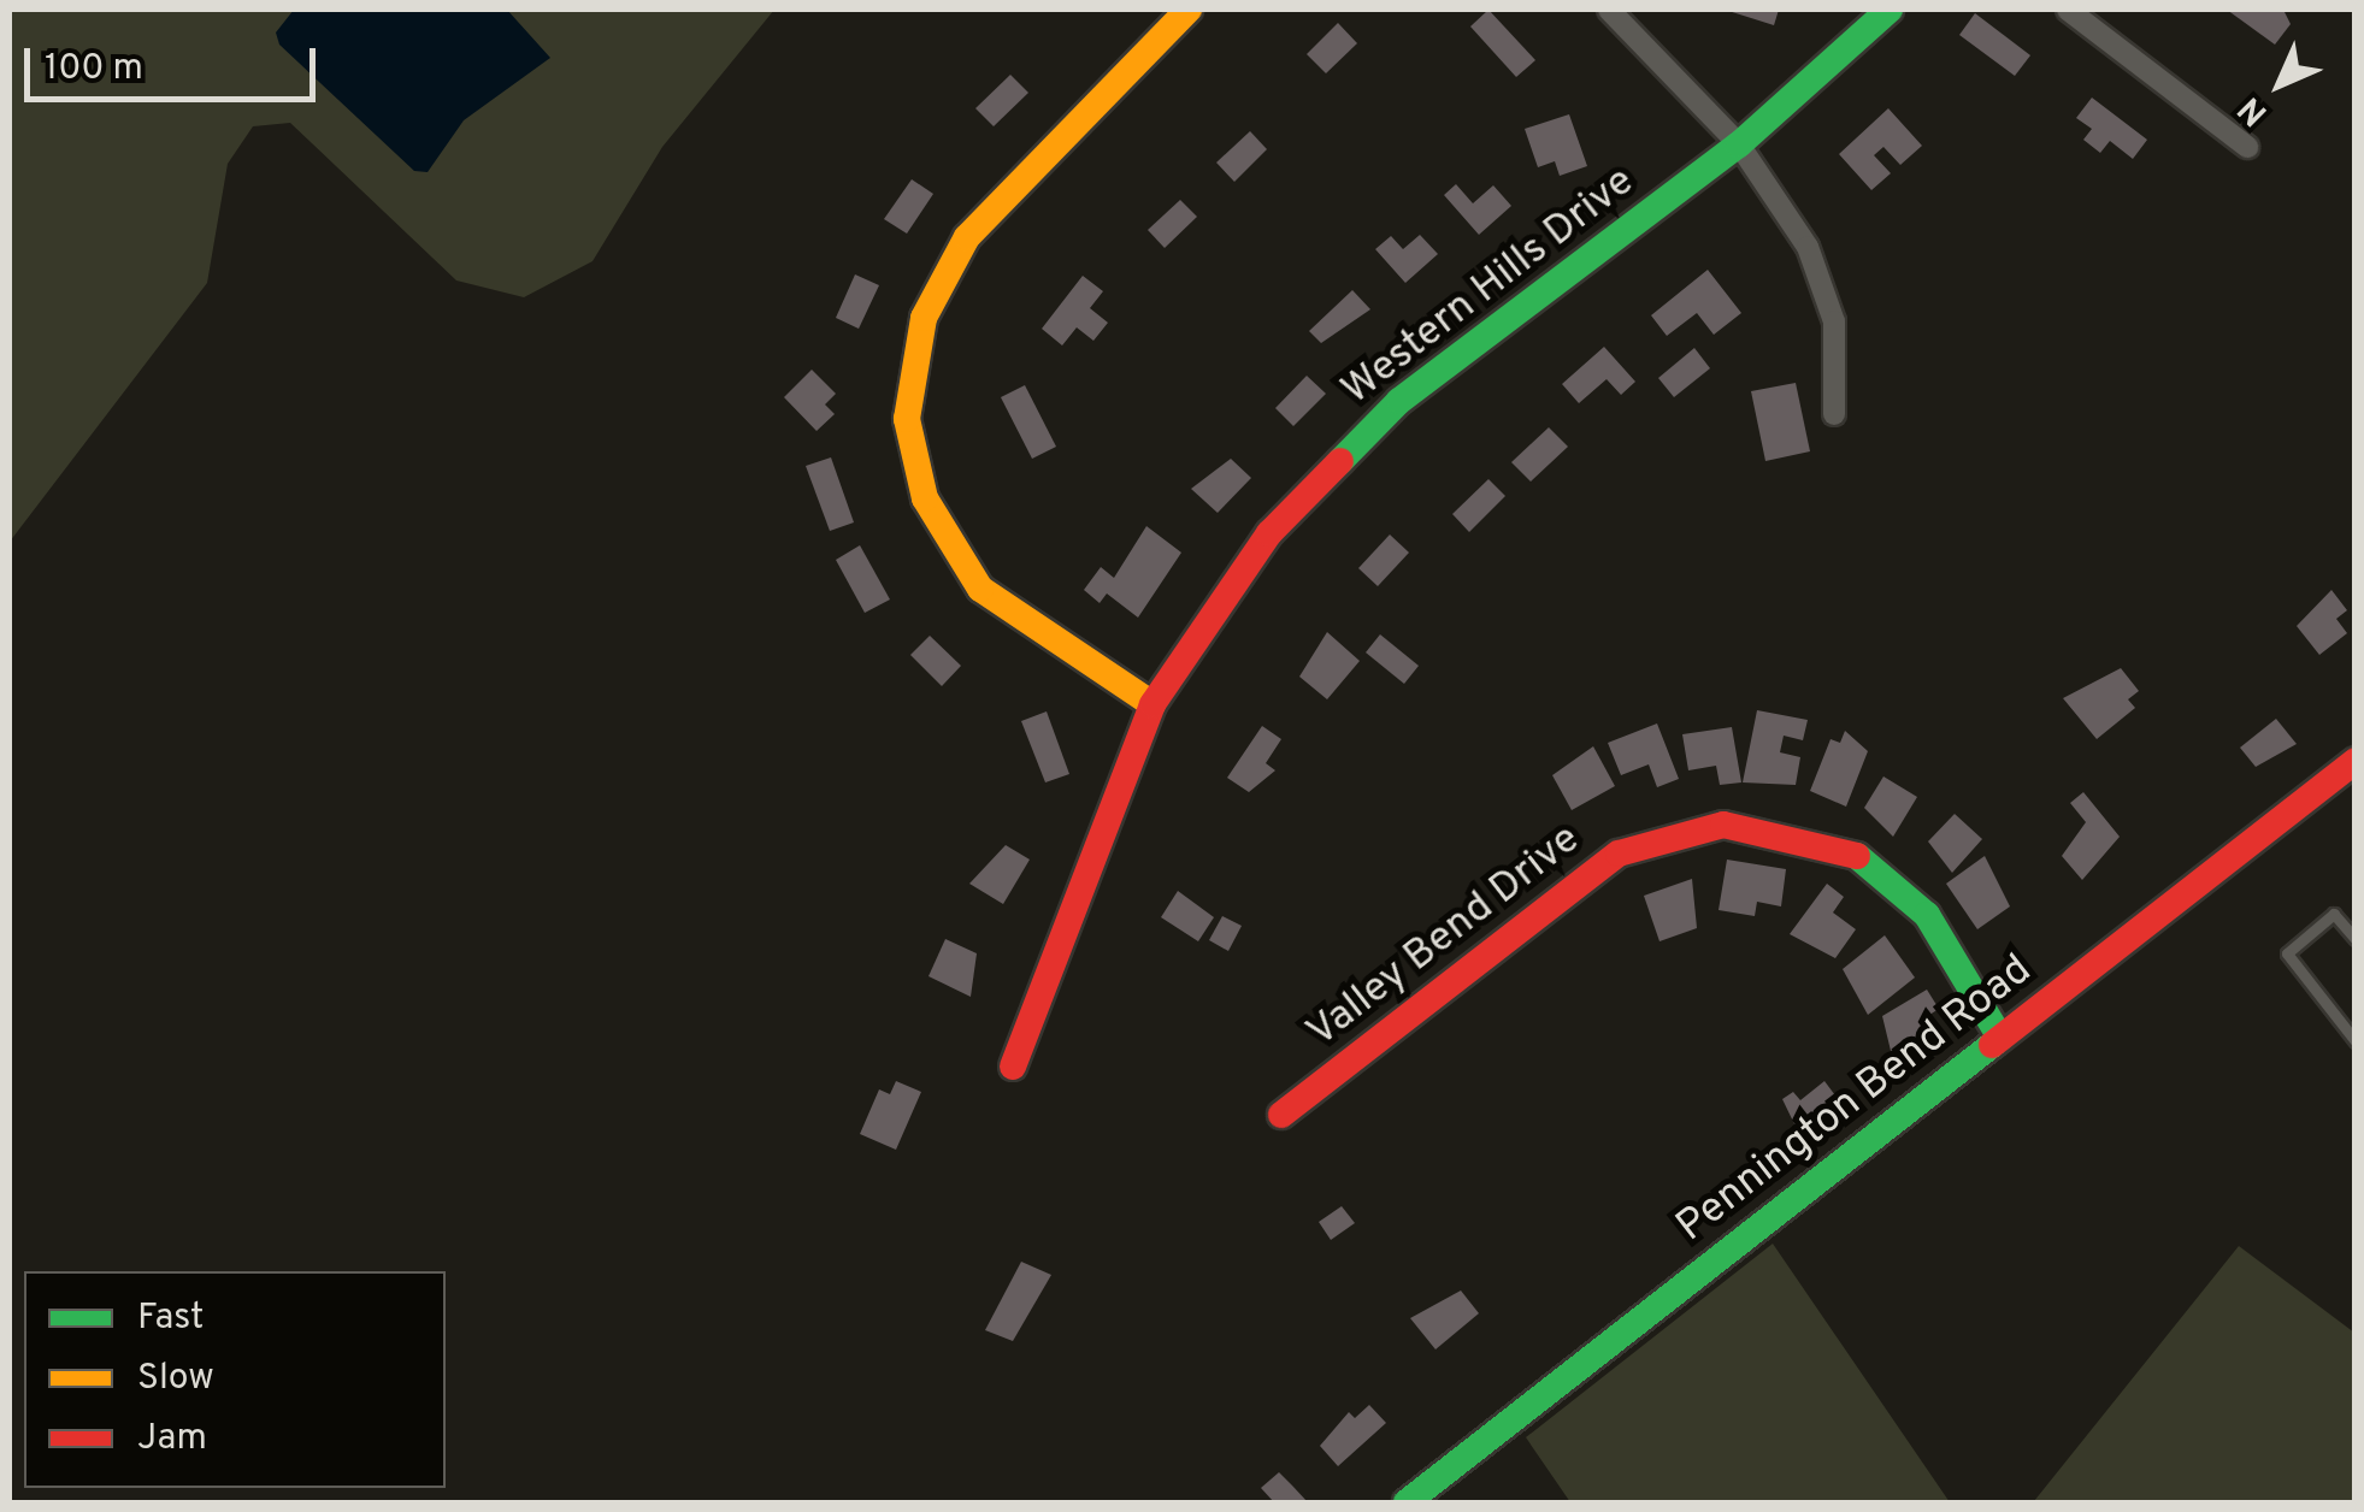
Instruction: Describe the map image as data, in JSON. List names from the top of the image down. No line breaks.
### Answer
{"streets":{"street":["Western Hills Drive","Valley Bend Drive","Pennington Bend Road"]},"crossings":[["Valley Bend Drive","Pennington Bend Road"]],"legend":["Fast","Slow","Jam"],"scale_bar":"100 m","north":"bottom left"}
